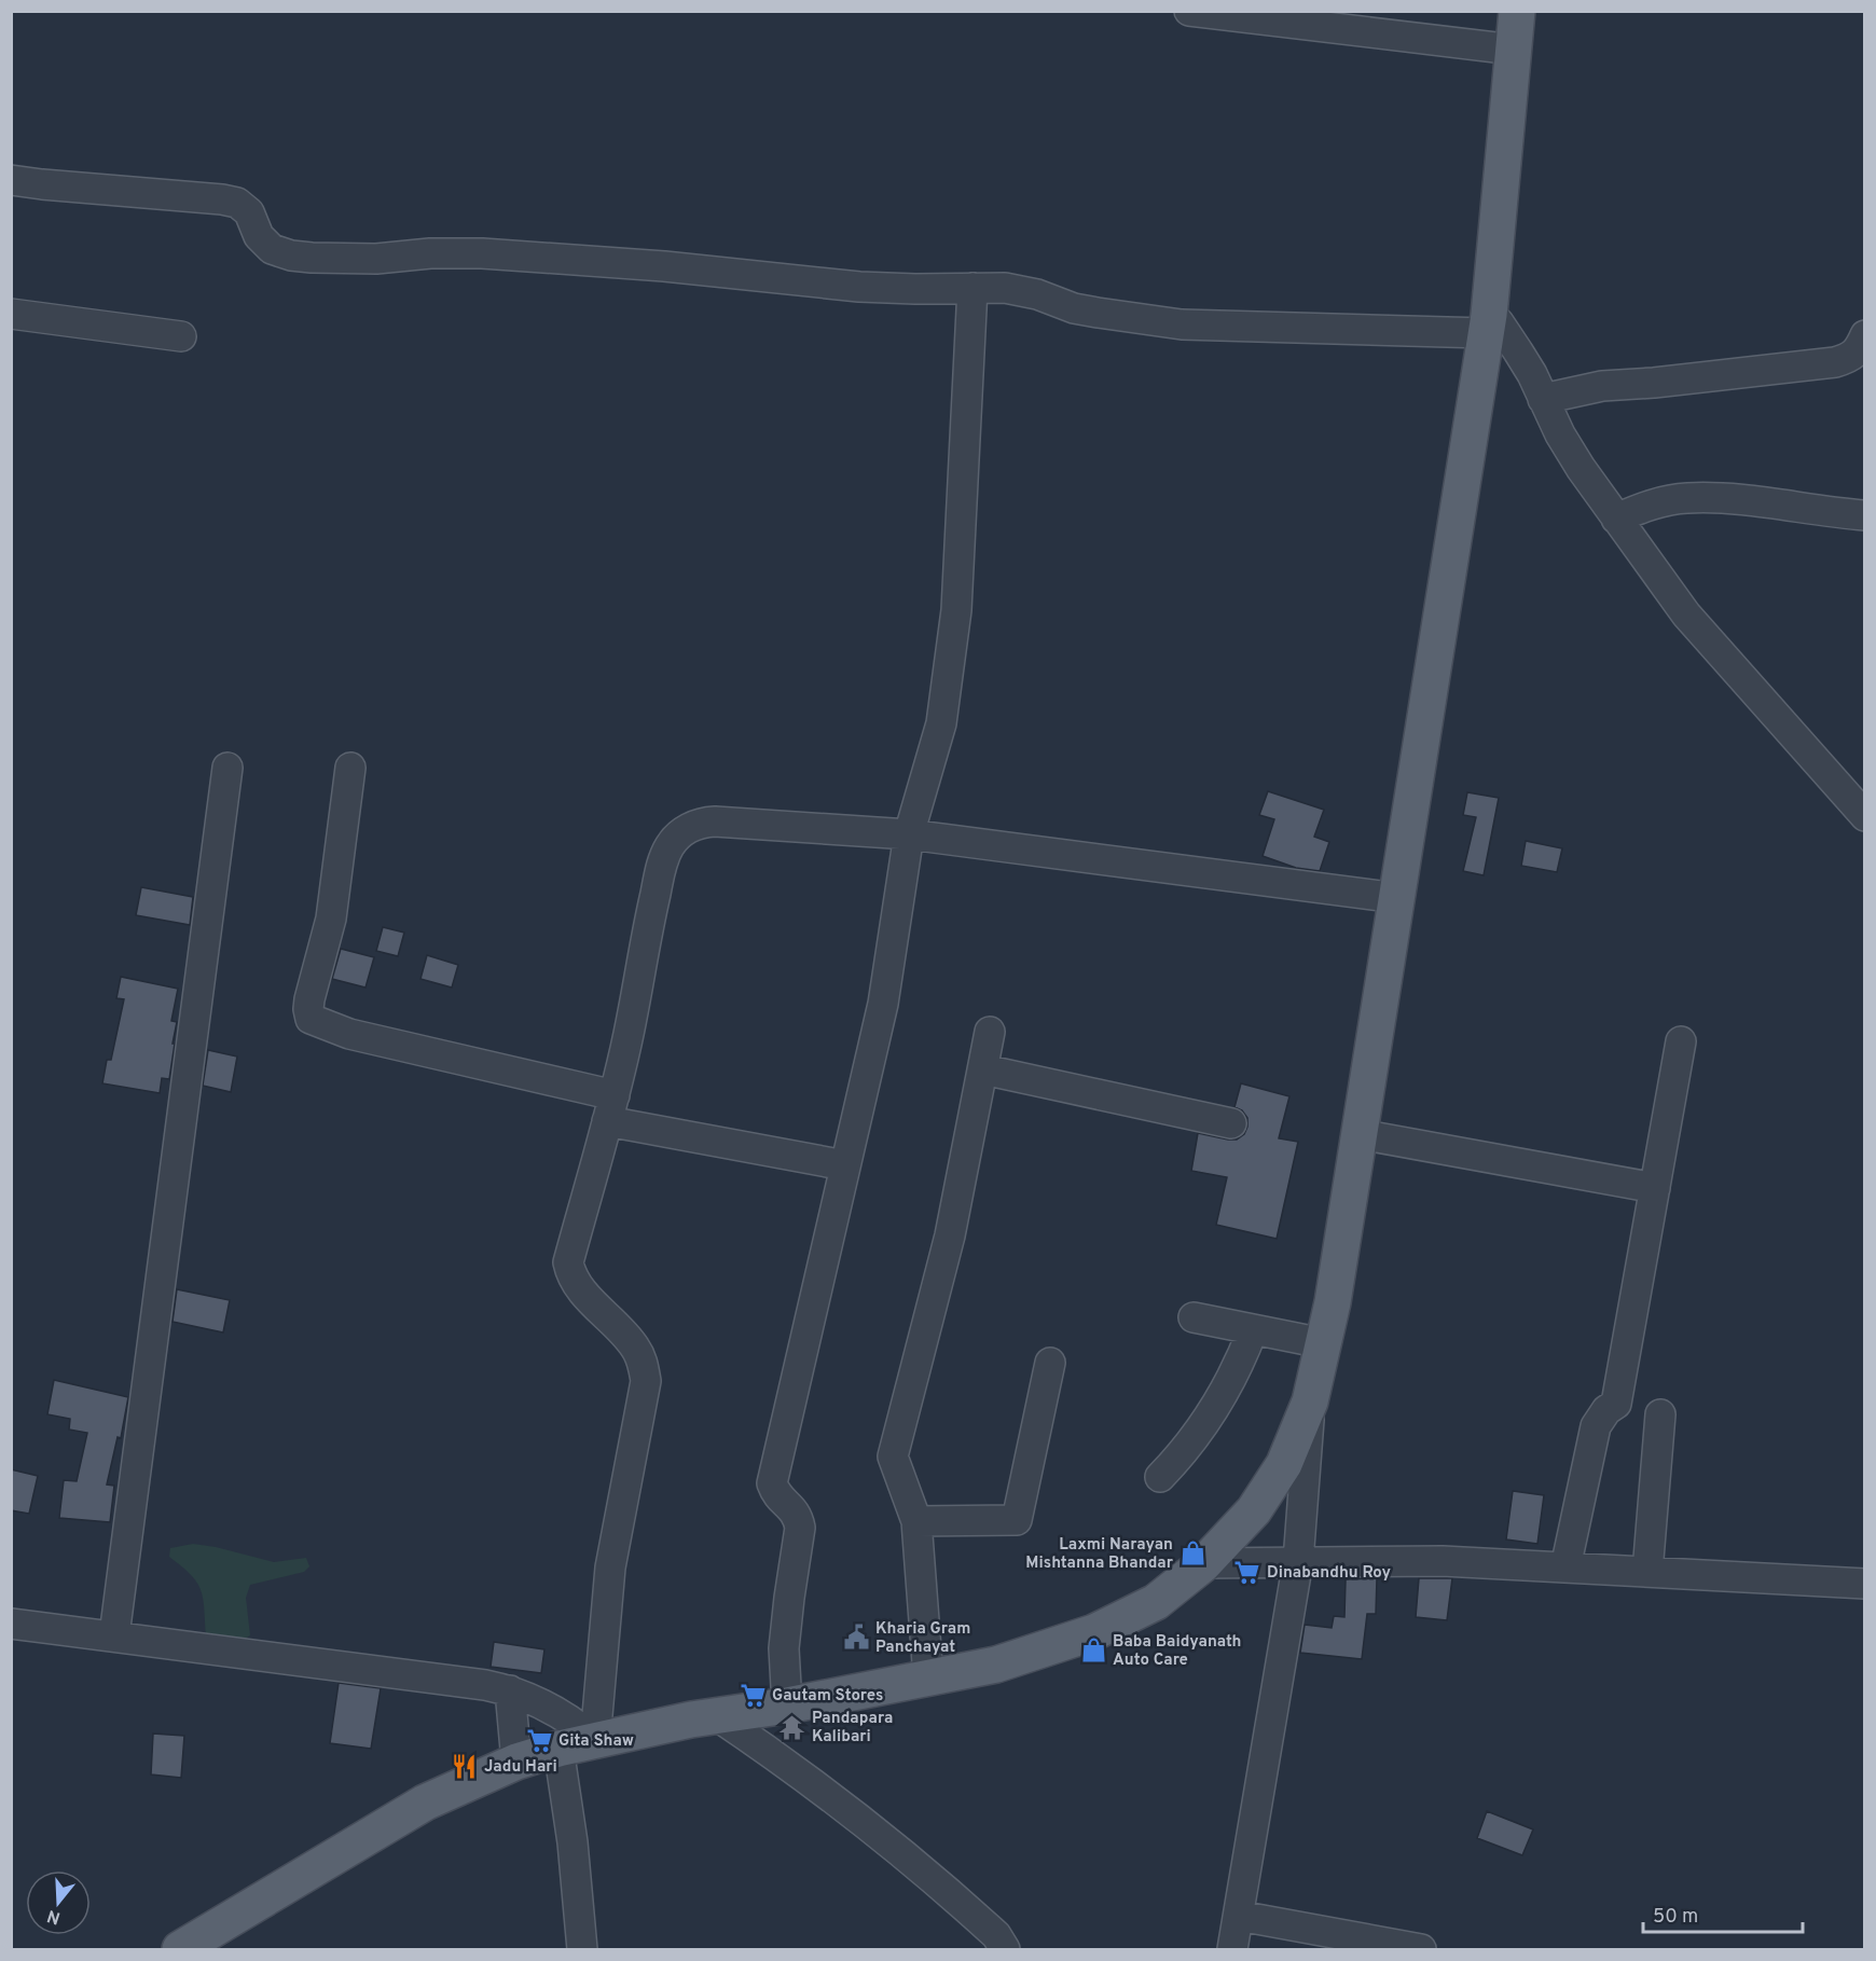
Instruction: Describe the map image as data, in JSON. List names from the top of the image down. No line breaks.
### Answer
{"places":{"shop":["Laxmi Narayan Mishtanna Bhandar","Baba Baidyanath Auto Care"],"supermarket":["Dinabandhu Roy","Gautam Stores","Gita Shaw"],"public building":["Kharia Gram Panchayat"],"temple":["Pandapara Kalibari"],"restaurant":["Jadu Hari"]},"scale_bar":"50 m","north":"bottom"}
